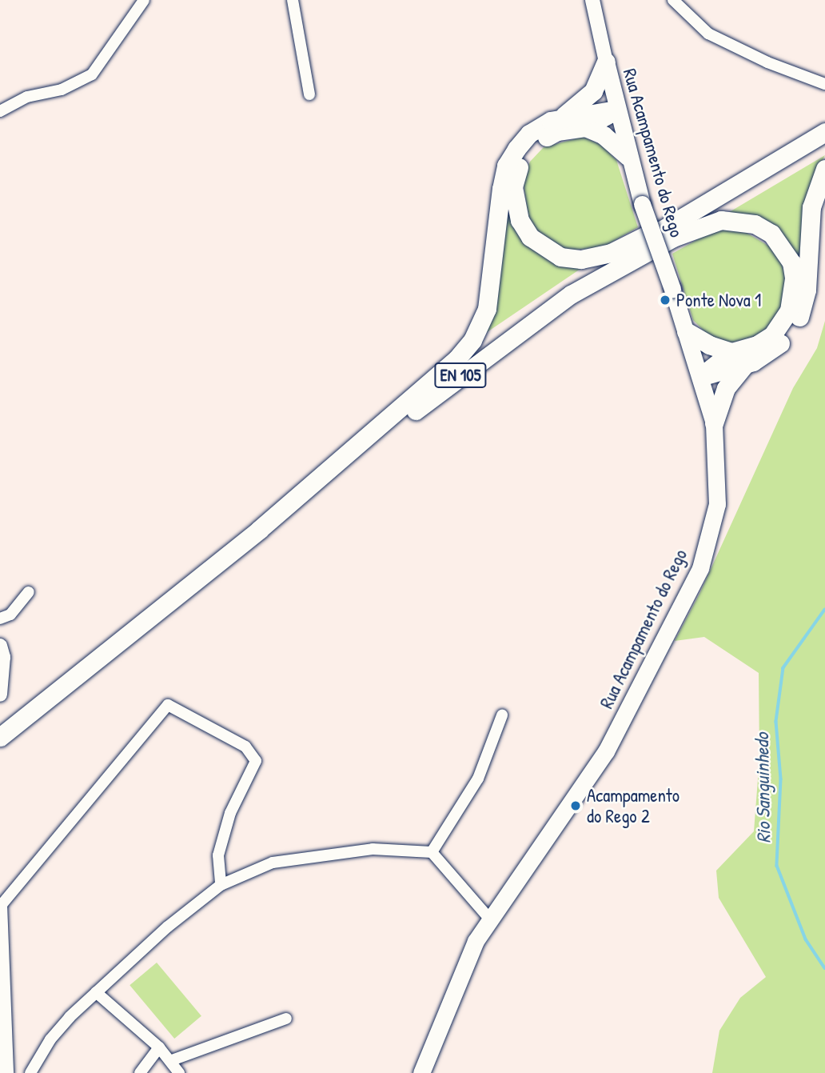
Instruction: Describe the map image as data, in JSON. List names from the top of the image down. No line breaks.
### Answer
{"streets":{"main road":["Rua Acampamento do Rego","EN 105"]},"water":["Rio Sanguinhedo"],"places":["Ponte Nova 1","Acampamento do Rego 2"]}
